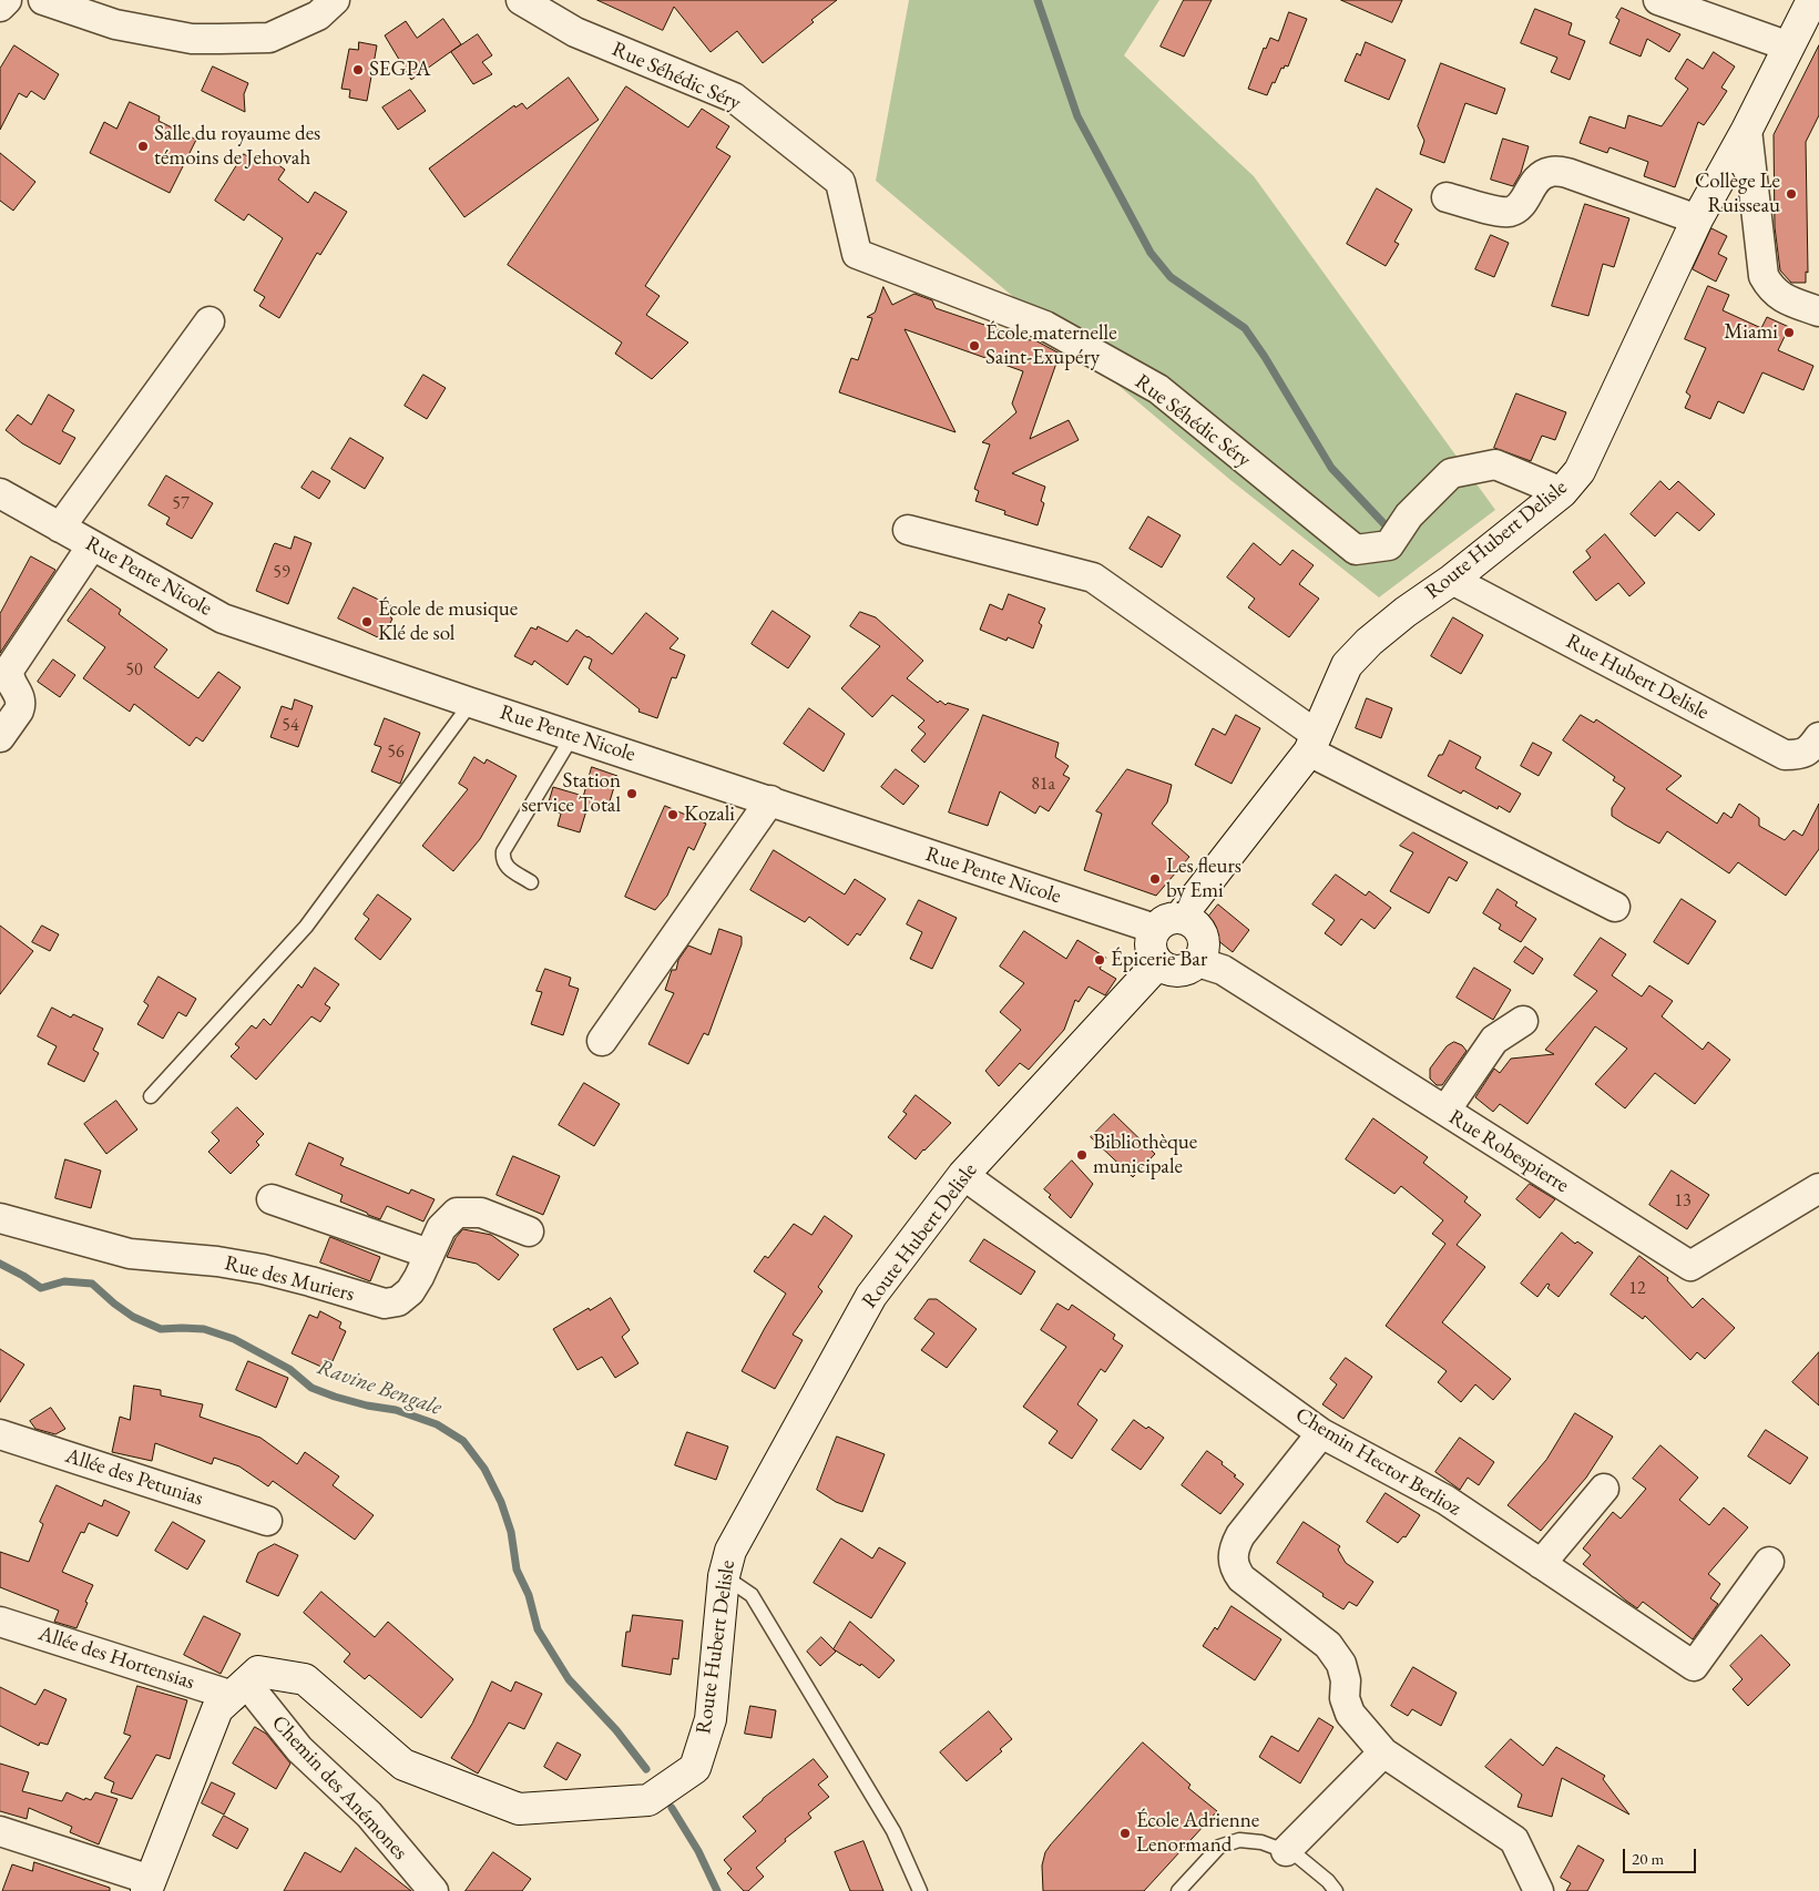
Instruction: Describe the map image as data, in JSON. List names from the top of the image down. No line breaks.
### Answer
{"streets":{"main road":["Route Hubert Delisle"],"street":["Rue Séhédic Séry","Rue Pente Nicole","Rue Hubert Delisle","Rue Robespierre","Rue des Muriers","Chemin Hector Berlioz","Allée des Petunias","Allée des Hortensias","Chemin des Anémones"]},"crossings":[["Rue Séhédic Séry","Route Hubert Delisle"],["Route Hubert Delisle","Rue Pente Nicole"],["Route Hubert Delisle","Rue Hubert Delisle"],["Route Hubert Delisle","Rue Robespierre"],["Route Hubert Delisle","Chemin Hector Berlioz"],["Route Hubert Delisle","Allée des Hortensias"],["Route Hubert Delisle","Chemin des Anémones"],["Rue Pente Nicole","Rue Robespierre"],["Allée des Hortensias","Chemin des Anémones"]],"water":["Ravine Bengale"],"places":["SEGPA","Salle du royaume des témoins de Jehovah","Collège Le Ruisseau","Miami","École maternelle Saint-Exupéry","École de musique Klé de sol","Station service Total","Kozali","Les fleurs by Emi","Épicerie Bar","Bibliothèque municipale","École Adrienne Lenormand"],"house_numbers":["57","59","50","54","56","81a","13","12"],"scale_bar":"20 m"}
